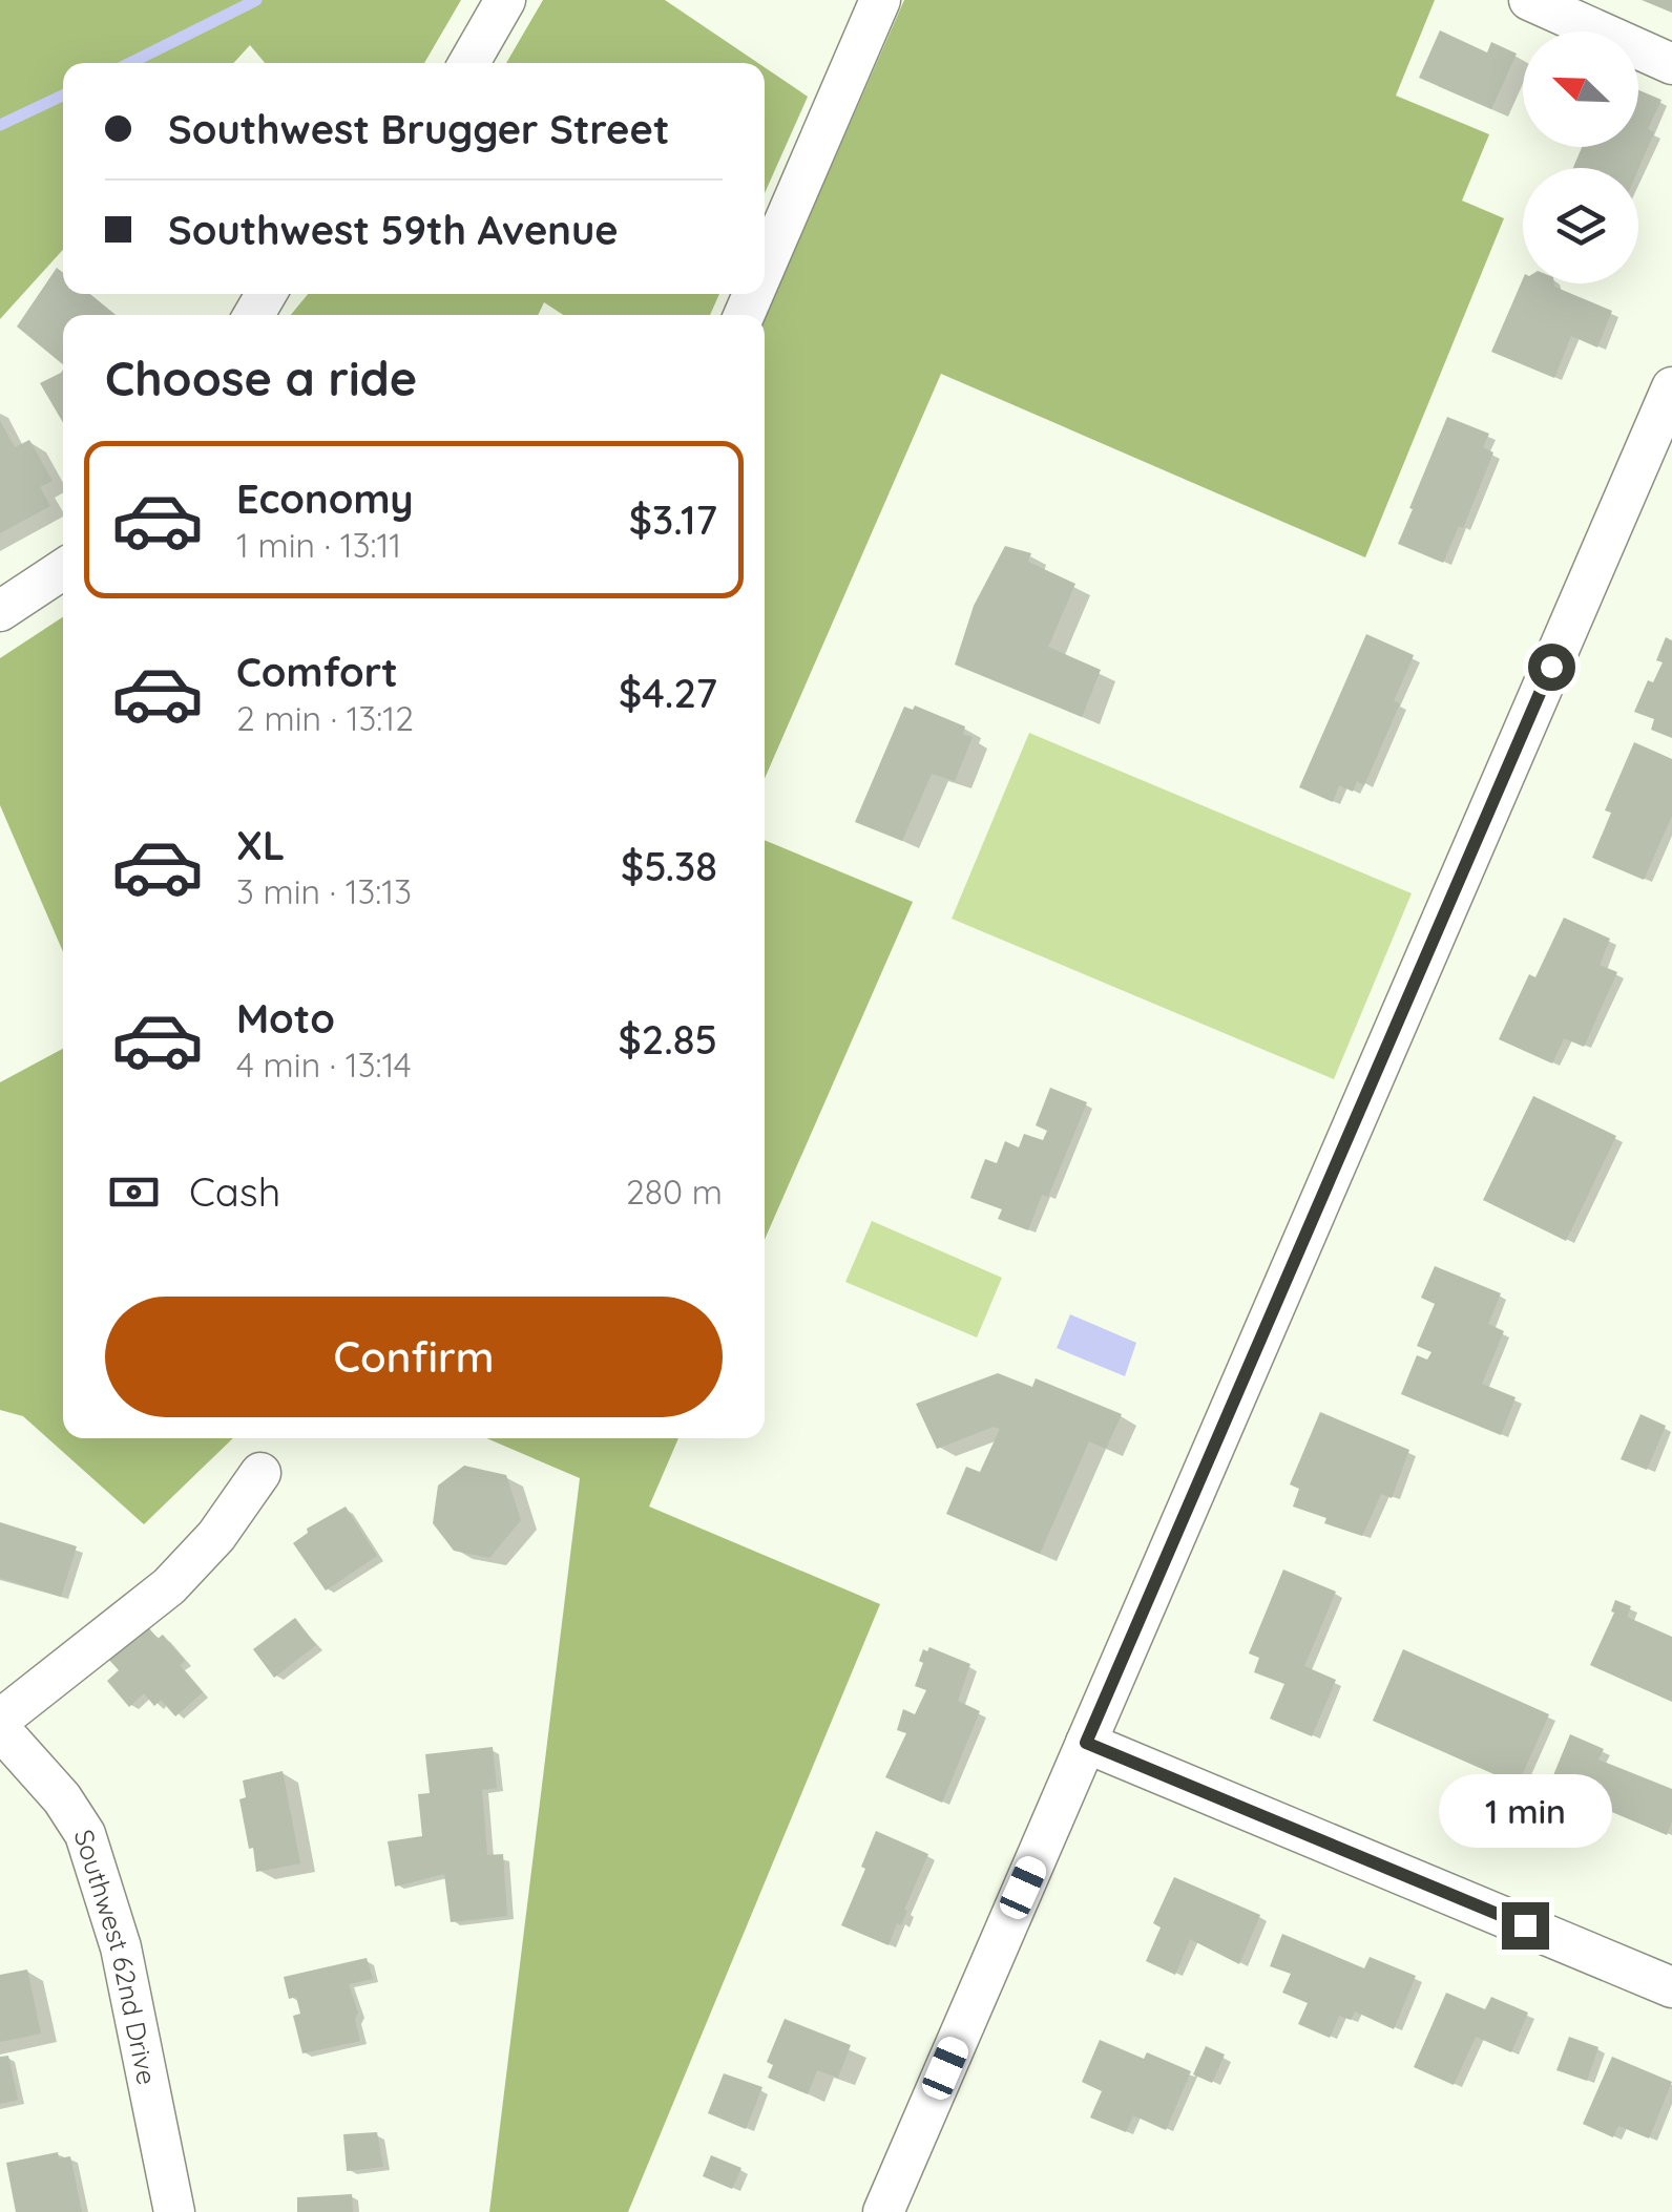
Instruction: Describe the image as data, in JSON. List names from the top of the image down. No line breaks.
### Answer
{"streets":{"street":["Southwest 62nd Drive"]},"north":"top left","page":{"banner":["Southwest Brugger Street","Southwest 59th Avenue"],"heading":"Choose a ride","list":[{"name":"Economy","note":"1 min · 13:11","value":"$3.17"},{"name":"Comfort","note":"2 min · 13:12","value":"$4.27"},{"name":"XL","note":"3 min · 13:13","value":"$5.38"},{"name":"Moto","note":"4 min · 13:14","value":"$2.85"}],"pay":["Cash","280 m"],"buttons":"Confirm","bubble":"1 min"}}
